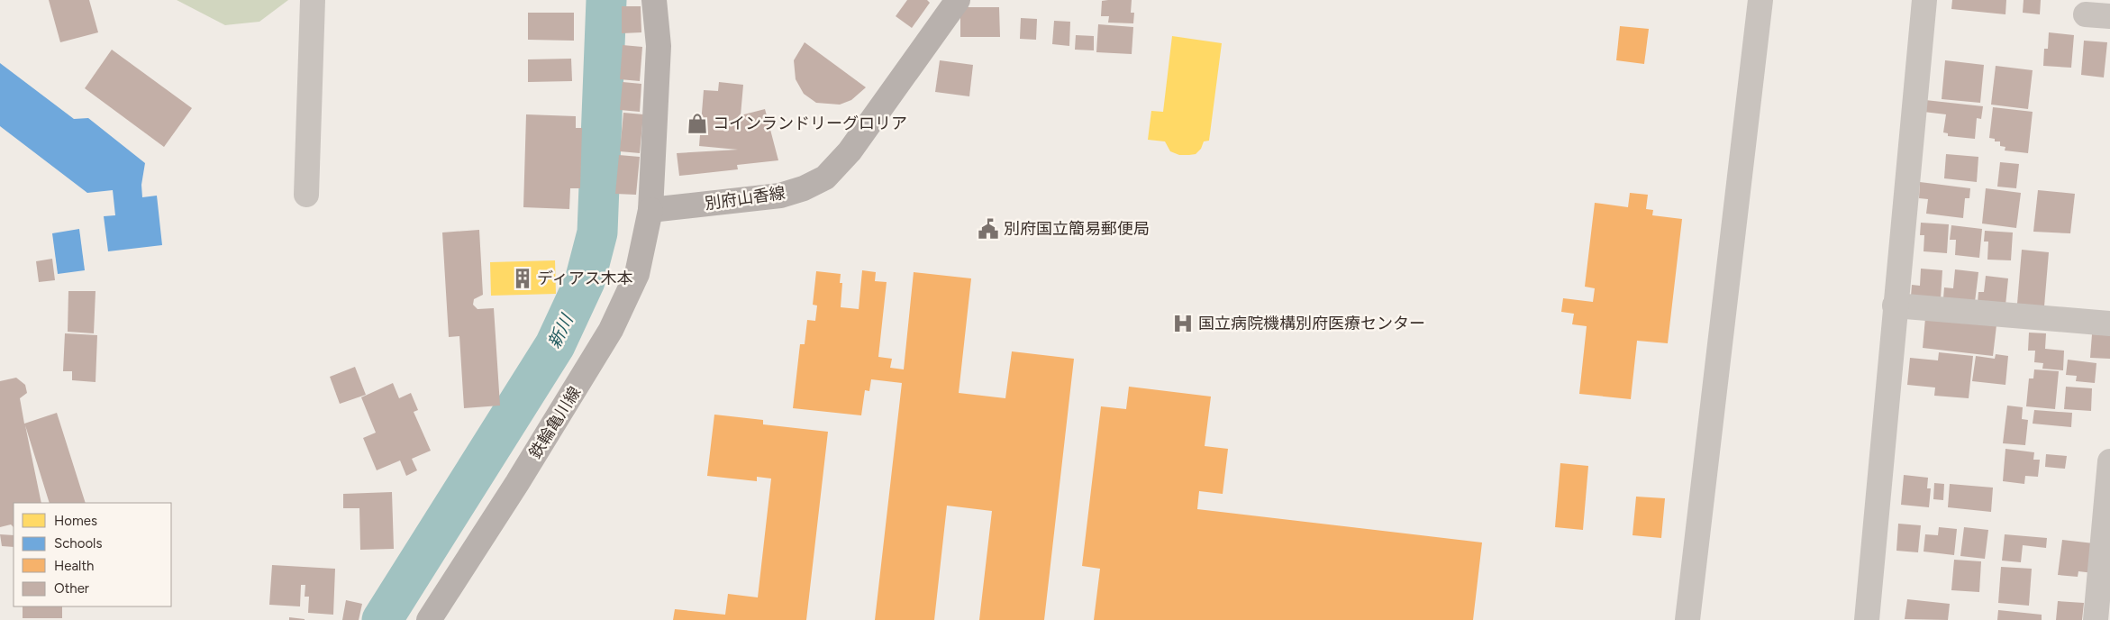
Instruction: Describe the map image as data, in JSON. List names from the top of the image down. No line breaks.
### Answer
{"streets":{"main road":["別府山香線","鉄輪亀川線"]},"crossings":[["別府山香線","鉄輪亀川線"]],"water":["新川"],"places":{"shop":["コインランドリーグロリア"],"public building":["別府国立簡易郵便局"],"building":["ディアス木本"],"hospital":["国立病院機構別府医療センター"]},"legend":["Homes","Schools","Health","Other"]}
